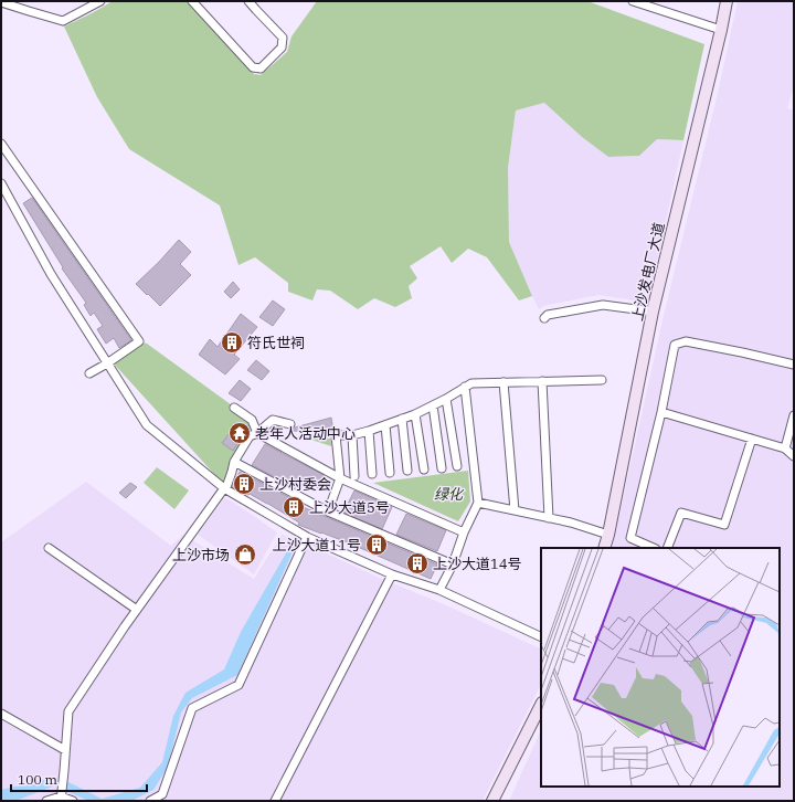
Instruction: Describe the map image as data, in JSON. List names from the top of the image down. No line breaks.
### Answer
{"streets":{"main road":["上沙发电厂大道"]},"parks":["绿化"],"places":{"building":["符氏世祠","上沙村委会","上沙大道5号","上沙大道11号","上沙大道14号"],"temple":["老年人活动中心"],"shop":["上沙市场"]},"scale_bar":"100 m"}
